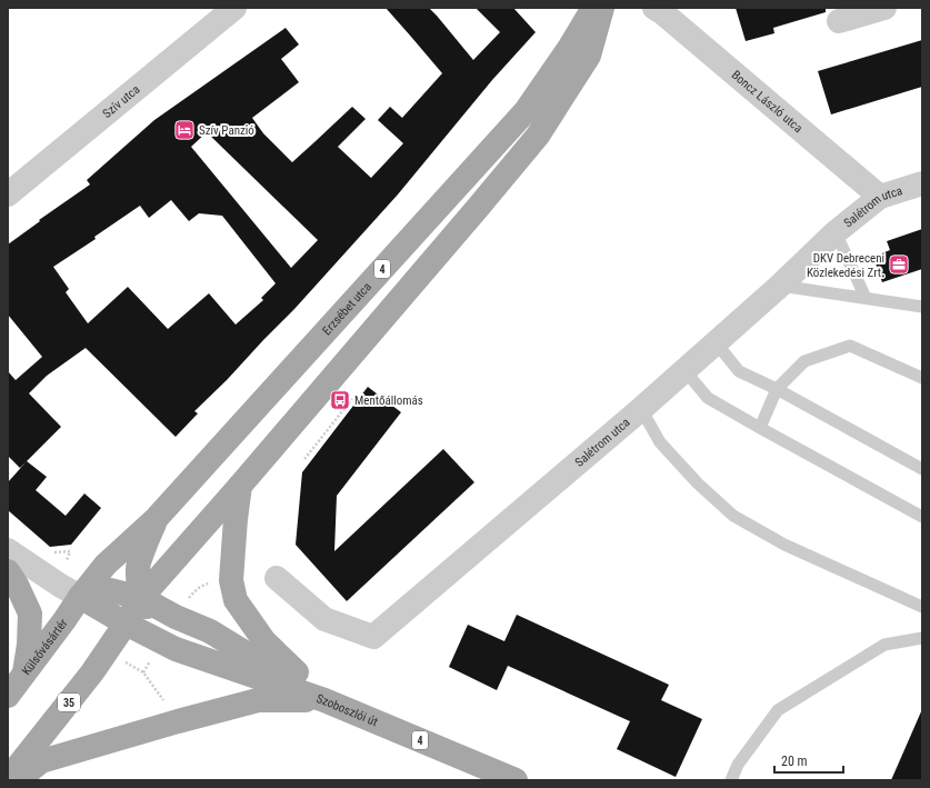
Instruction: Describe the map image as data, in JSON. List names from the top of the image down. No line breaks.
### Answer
{"streets":{"main road":["4","Erzsébet utca","Külsővásártér","35","Szoboszlói út"],"street":["Szív utca","Boncz László utca","Salétrom utca"]},"crossings":[["Boncz László utca","Salétrom utca"],["4","Erzsébet utca"],["4","Külsővásártér"],["4","Szoboszlói út"],["Erzsébet utca","Külsővásártér"],["Külsővásártér","Szoboszlói út"],["35","Szoboszlói út"]],"places":{"hotel":["Szív Panzió"],"office":["DKV Debreceni Közlekedési Zrt."],"bus stop":["Mentőállomás"]},"scale_bar":"20 m"}
